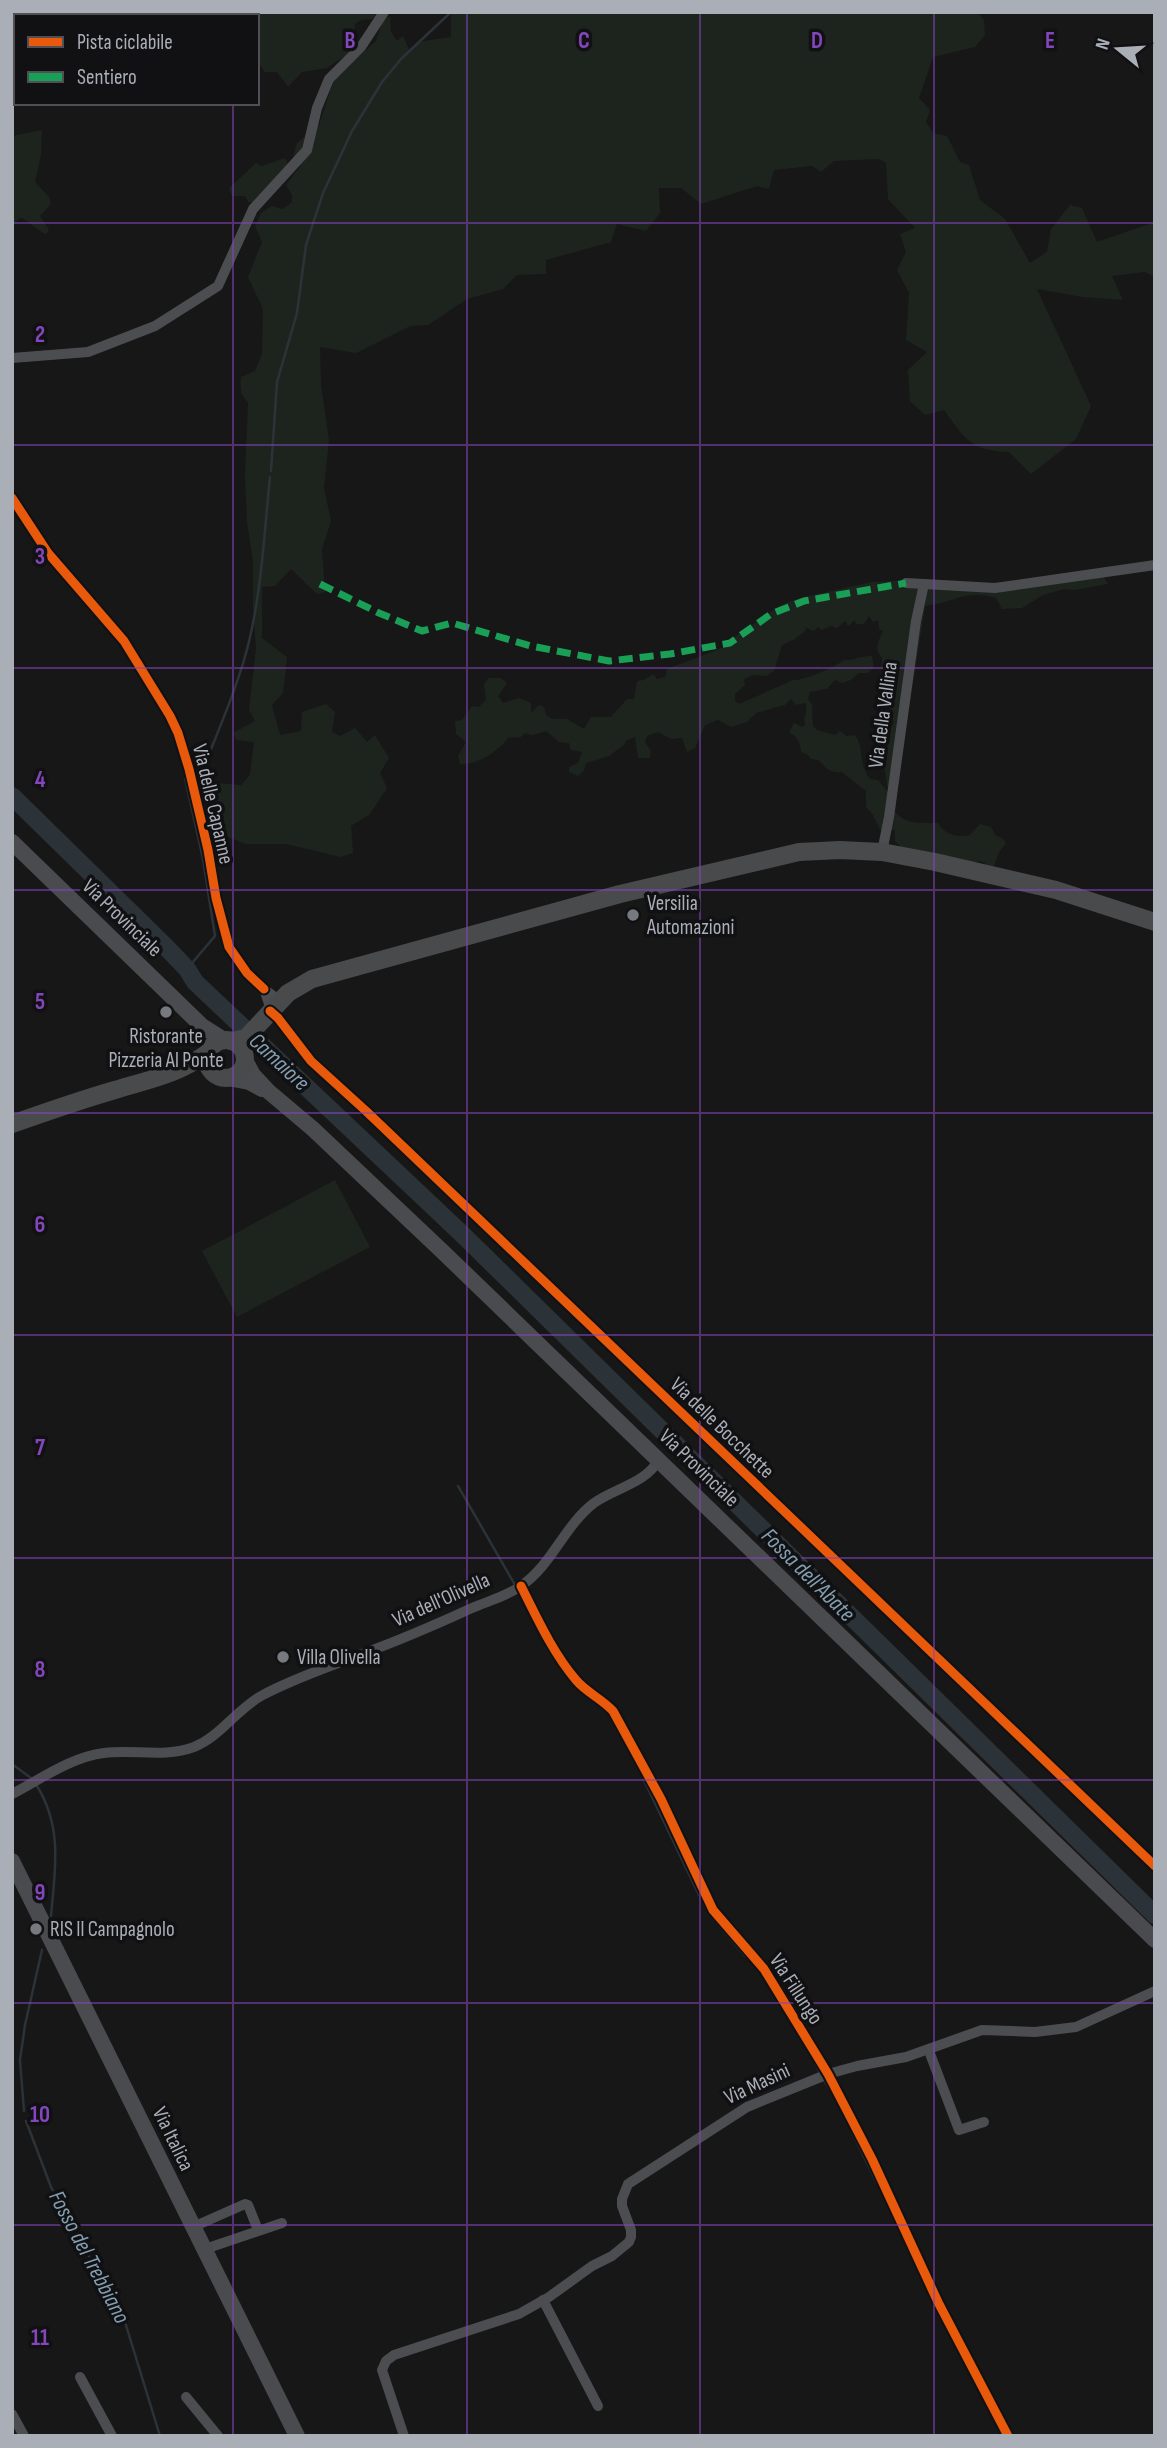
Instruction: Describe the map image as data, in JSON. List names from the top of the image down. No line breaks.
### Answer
{"streets":{"main road":["Via Provinciale","Via Italica"],"street":["Via della Vallina","Via delle Capanne","Via delle Bocchette","Via dell'Olivella","Via Fillungo","Via Masini"]},"crossings":[["Via delle Capanne","Via delle Bocchette"],["Via Provinciale","Via dell'Olivella"],["Via dell'Olivella","Via Fillungo"],["Via Fillungo","Via Masini"]],"water":["Camaiore","Fossa dell'Abate","Fosso del Trebbiano"],"places":["Versilia Automazioni","Ristorante Pizzeria Al Ponte","Villa Olivella","RIS Il Campagnolo"],"legend":["Pista ciclabile","Sentiero"],"north":"left","grid":{"columns":["B","C","D","E"],"rows":["2","3","4","5","6","7","8","9","10","11"]}}
